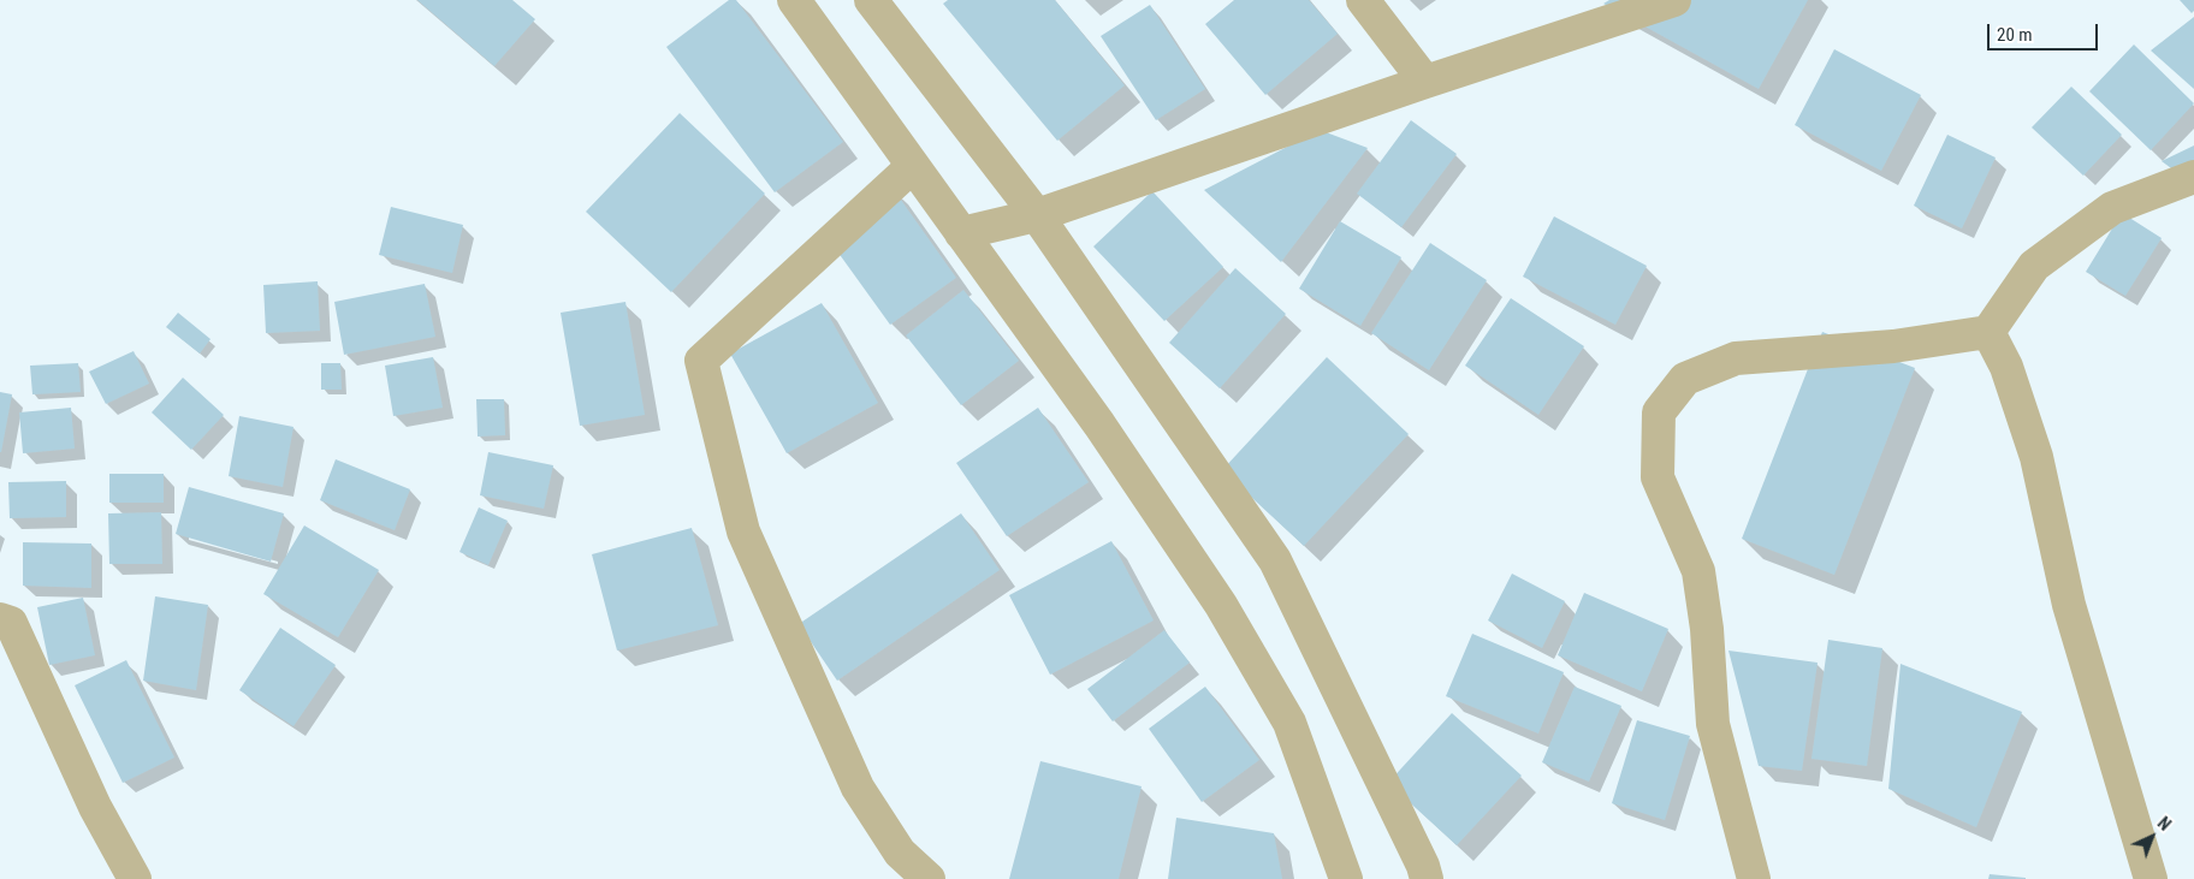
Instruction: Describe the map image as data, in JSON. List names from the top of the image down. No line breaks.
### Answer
{"scale_bar":"20 m","north":"top right"}
